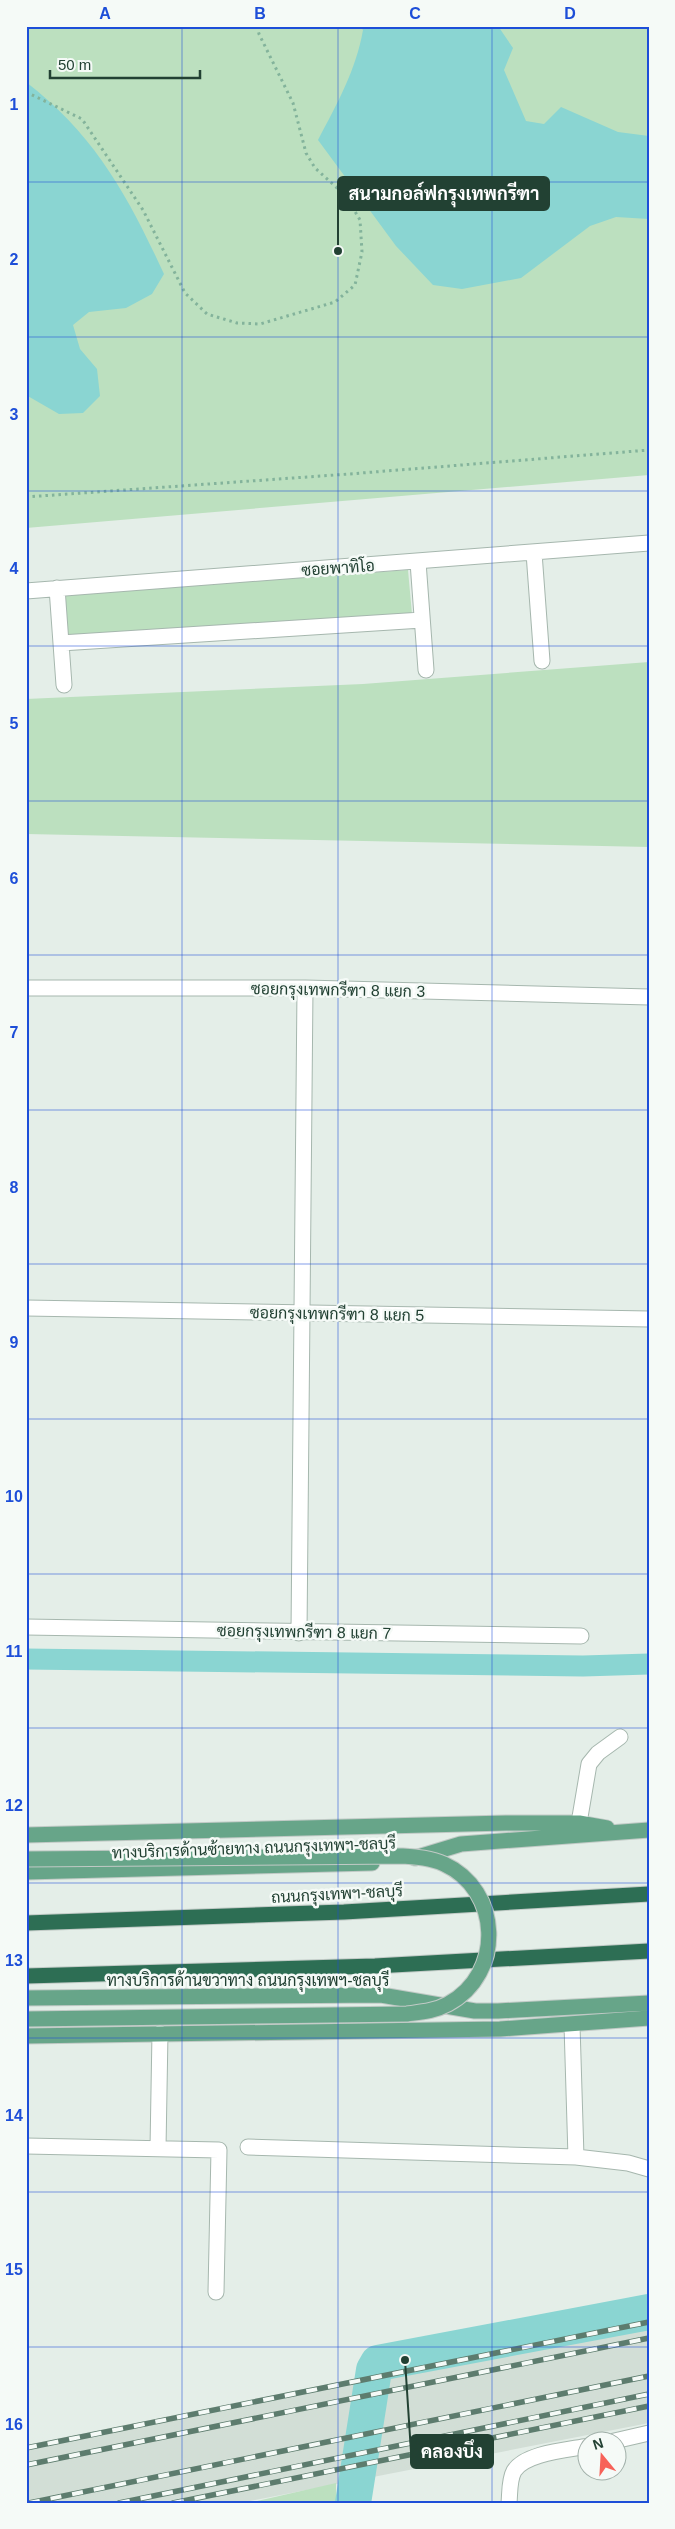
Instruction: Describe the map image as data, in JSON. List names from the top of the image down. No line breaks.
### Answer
{"streets":{"highway":["ถนนกรุงเทพฯ-ชลบุรี"],"main road":["ทางบริการด้านซ้ายทาง ถนนกรุงเทพฯ-ชลบุรี","ทางบริการด้านขวาทาง ถนนกรุงเทพฯ-ชลบุรี"],"street":["ซอยพาทิโอ","ซอยกรุงเทพกรีฑา 8 แยก 3","ซอยกรุงเทพกรีฑา 8 แยก 5","ซอยกรุงเทพกรีฑา 8 แยก 7"]},"places":["สนามกอล์ฟกรุงเทพกรีฑา","คลองบึง"],"scale_bar":"50 m","north":"top","grid":{"columns":["A","B","C","D"],"rows":["1","2","3","4","5","6","7","8","9","10","11","12","13","14","15","16"]}}
